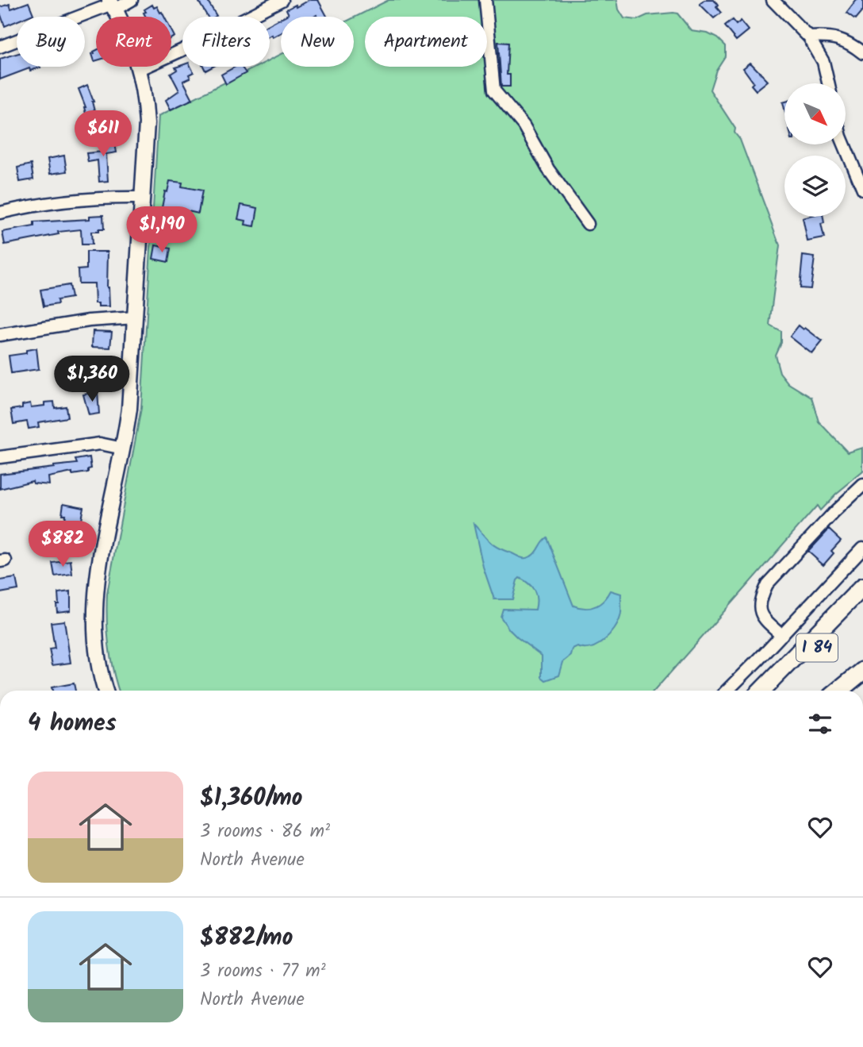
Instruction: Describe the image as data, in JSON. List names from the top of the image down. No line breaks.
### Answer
{"streets":{"highway":["I 84"]},"north":"bottom right","page":{"chip":["Buy","Rent","Filters","New","Apartment"],"price":["$611","$1,190","$1,360","$882"],"heading":"4 homes","list":[{"name":"$1,360/mo","note":"3 rooms · 86 m² · North Avenue"},{"name":"$882/mo","note":"3 rooms · 77 m² · North Avenue"}]}}
